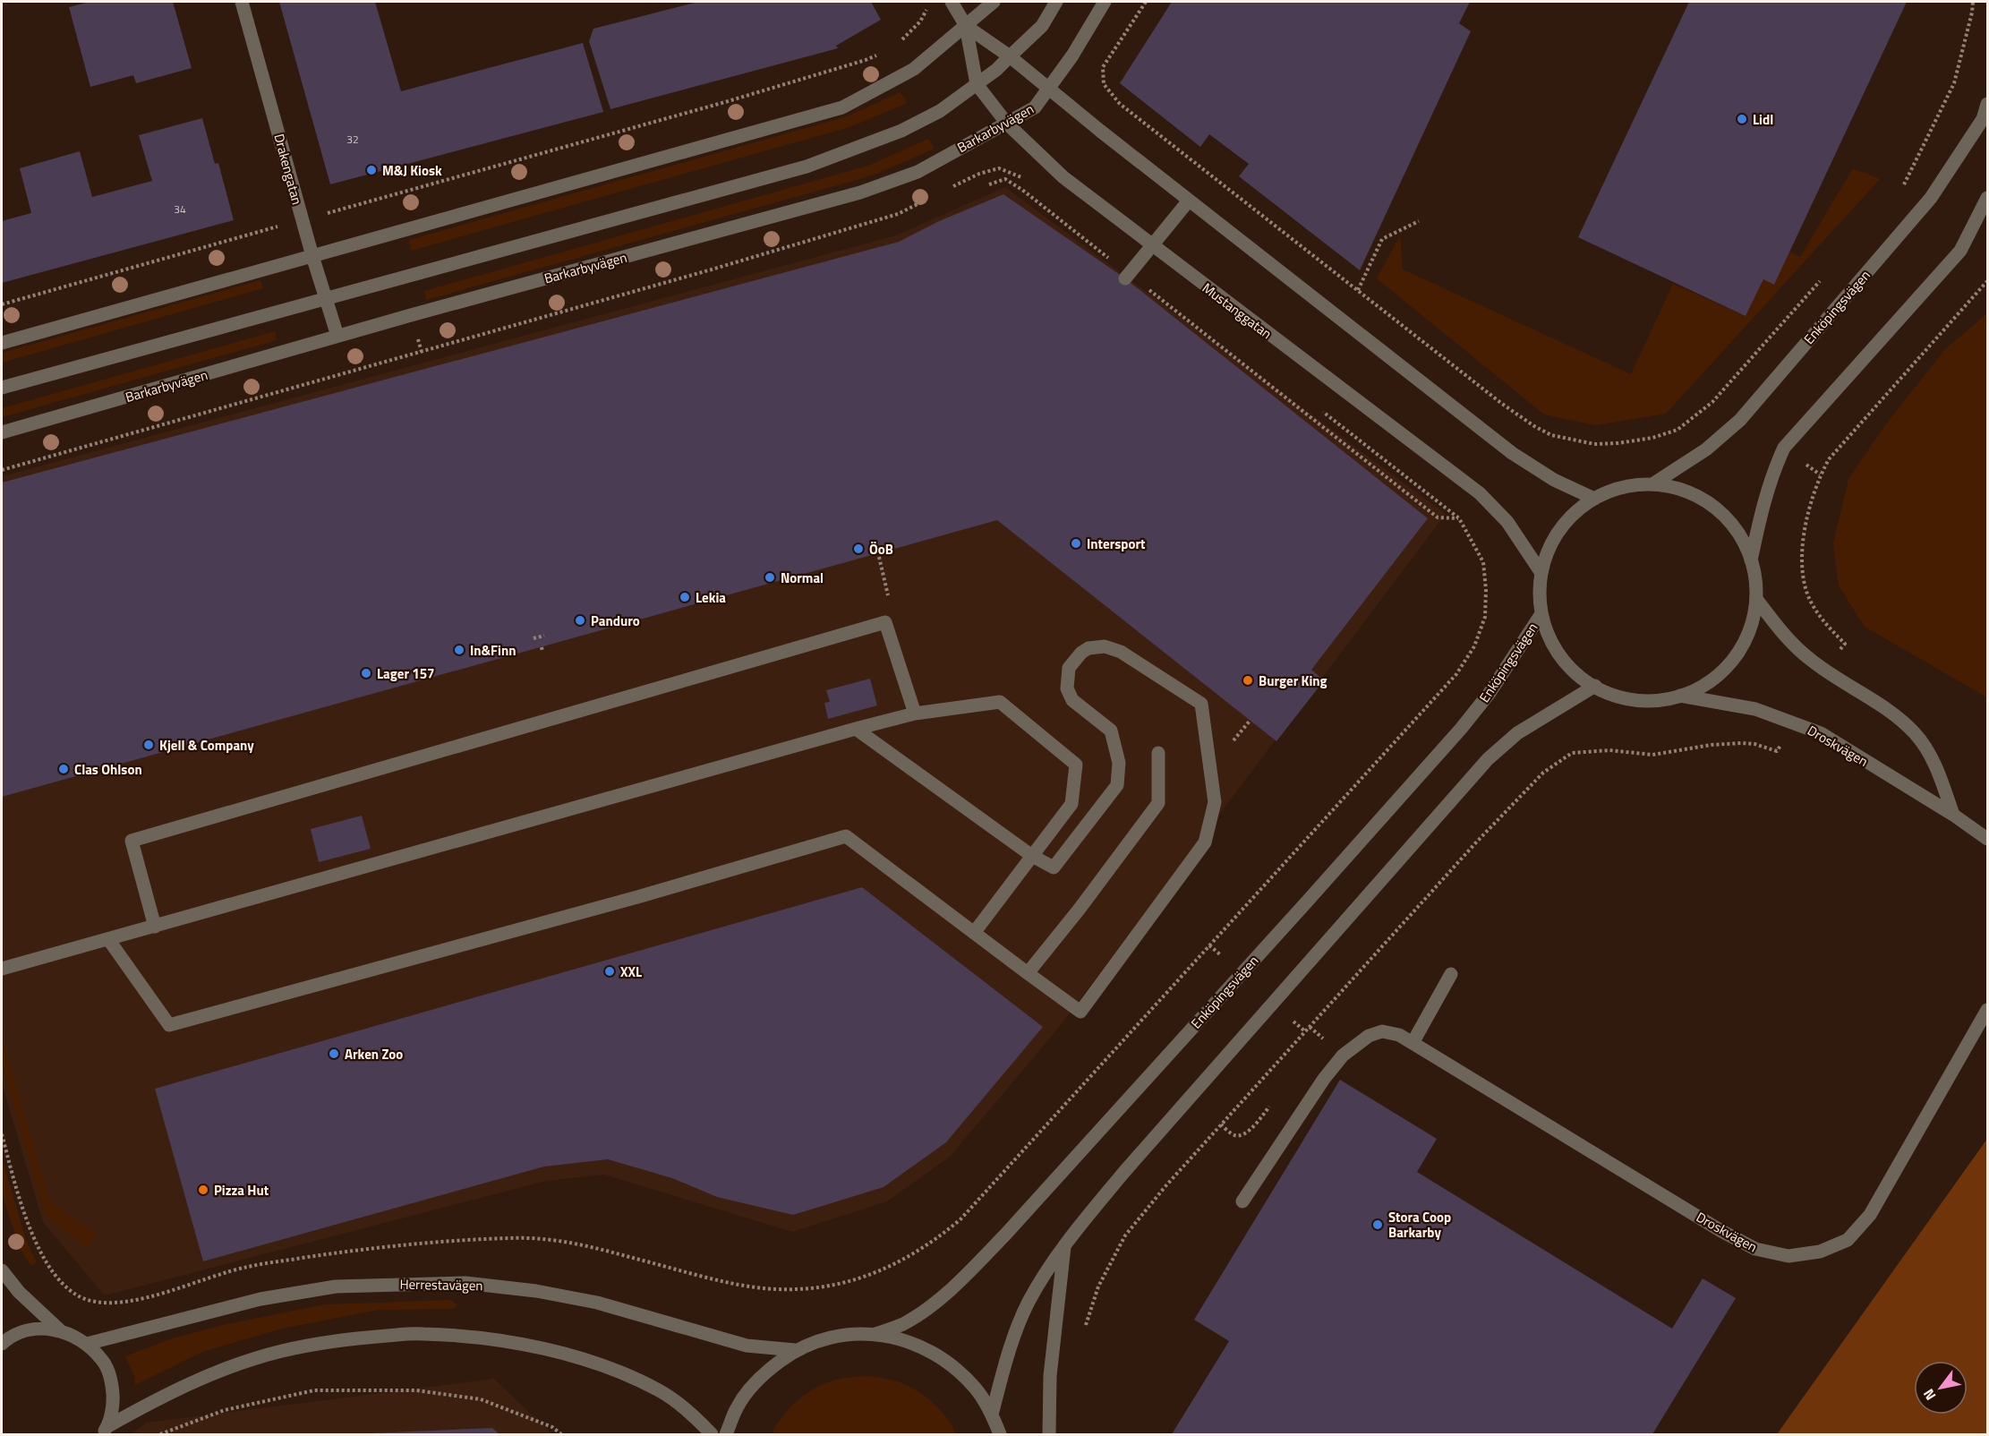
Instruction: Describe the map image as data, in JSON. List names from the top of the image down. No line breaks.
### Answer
{"streets":{"street":["Barkarbyvägen","Drakengatan","Enköpingsvägen","Mustanggatan","Droskvägen","Herrestavägen"]},"crossings":[["Barkarbyvägen","Drakengatan"],["Barkarbyvägen","Mustanggatan"]],"places":["Lidl","M&J Kiosk","Intersport","ÖoB","Normal","Lekia","Panduro","In&Finn","Lager 157","Burger King","Kjell & Company","Clas Ohlson","XXL","Arken Zoo","Pizza Hut","Stora Coop Barkarby"],"house_numbers":["32","34"],"north":"bottom left"}
